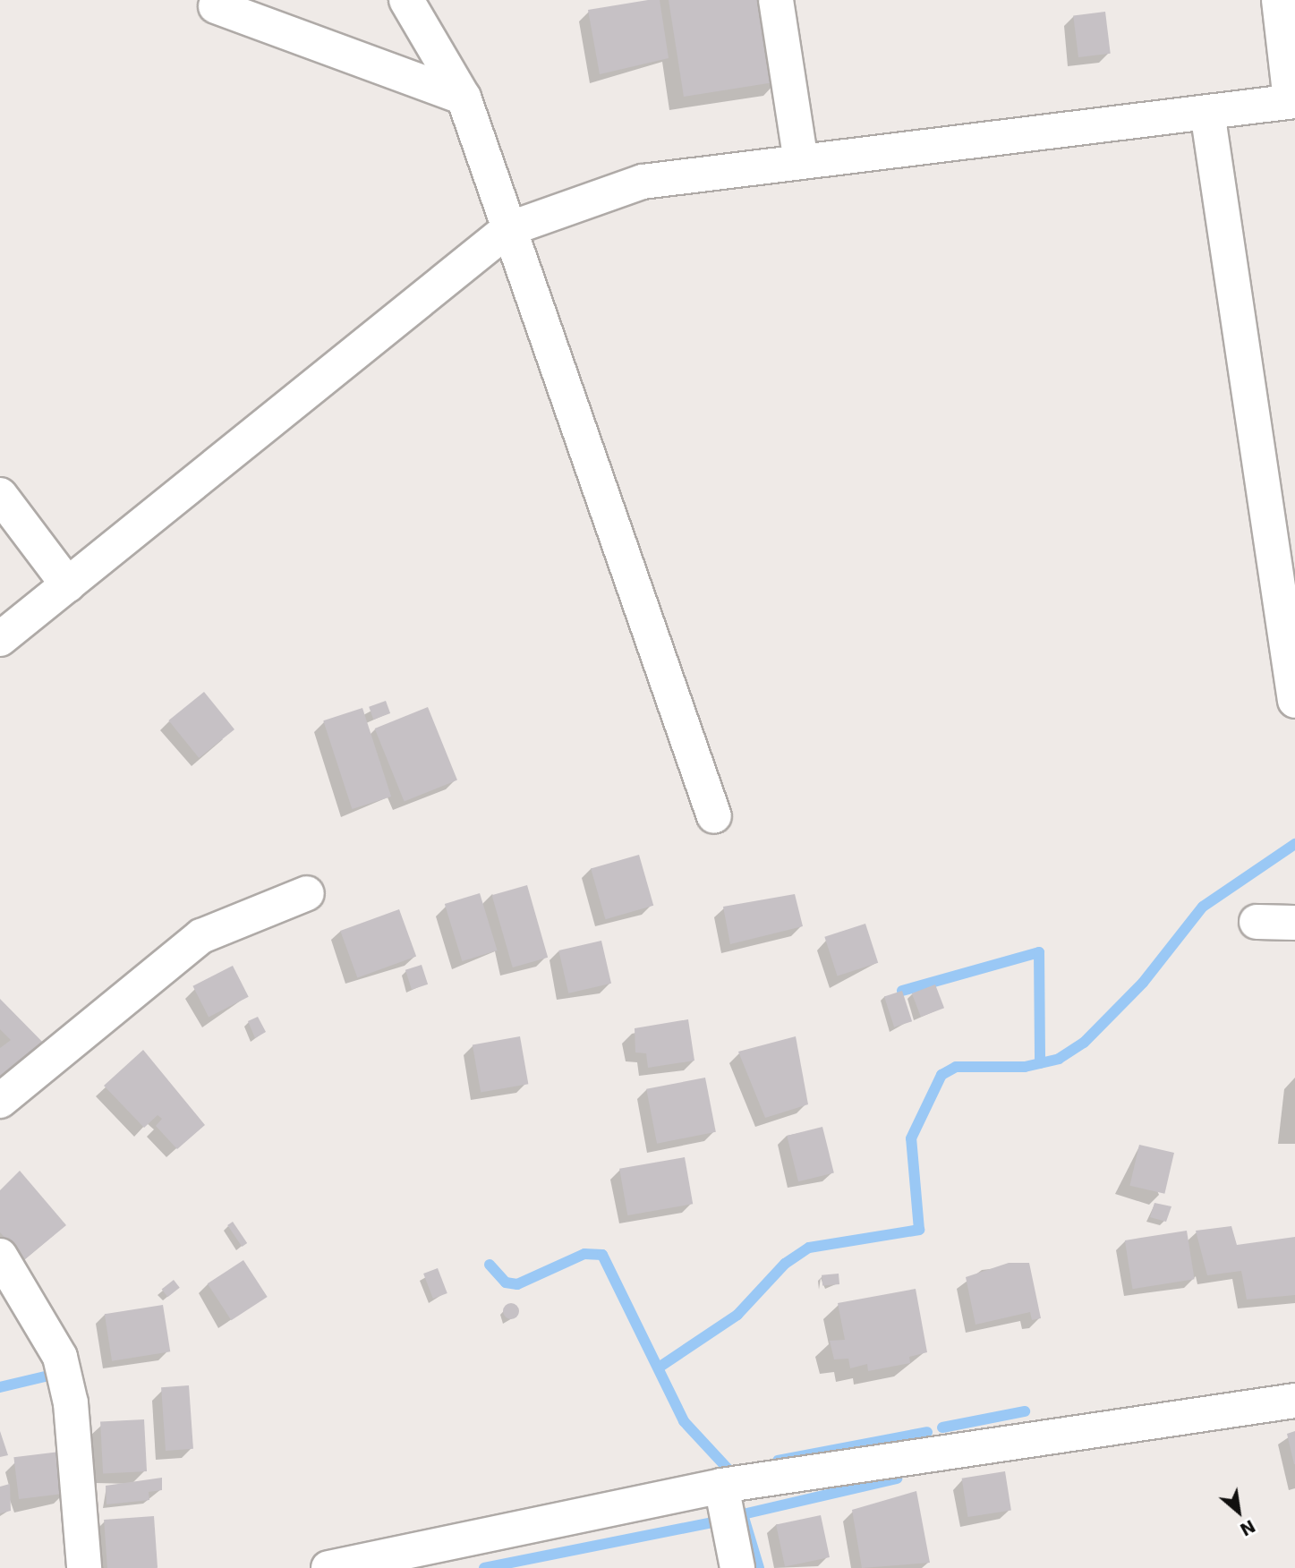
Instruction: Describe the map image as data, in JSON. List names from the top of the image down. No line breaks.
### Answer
{"north":"bottom right"}
